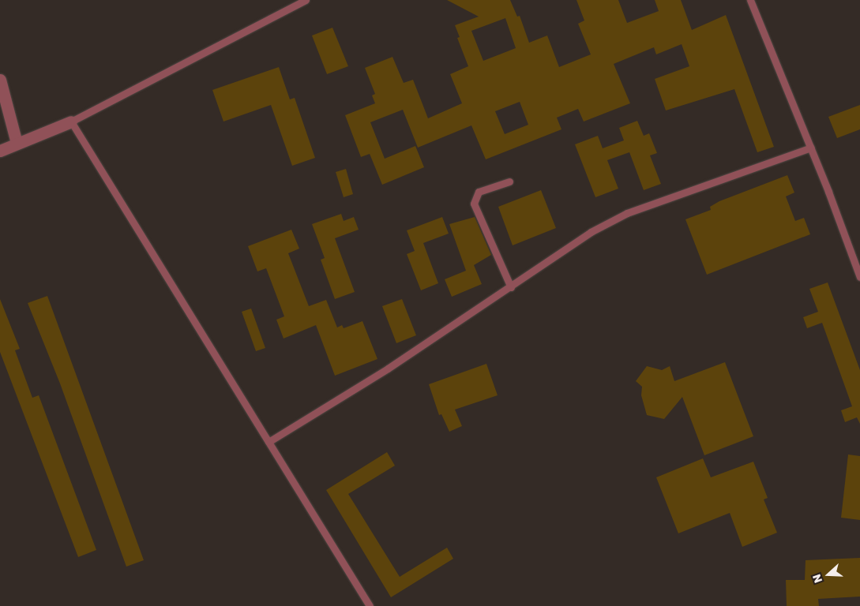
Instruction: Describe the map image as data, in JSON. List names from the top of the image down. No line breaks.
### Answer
{"north":"left"}
